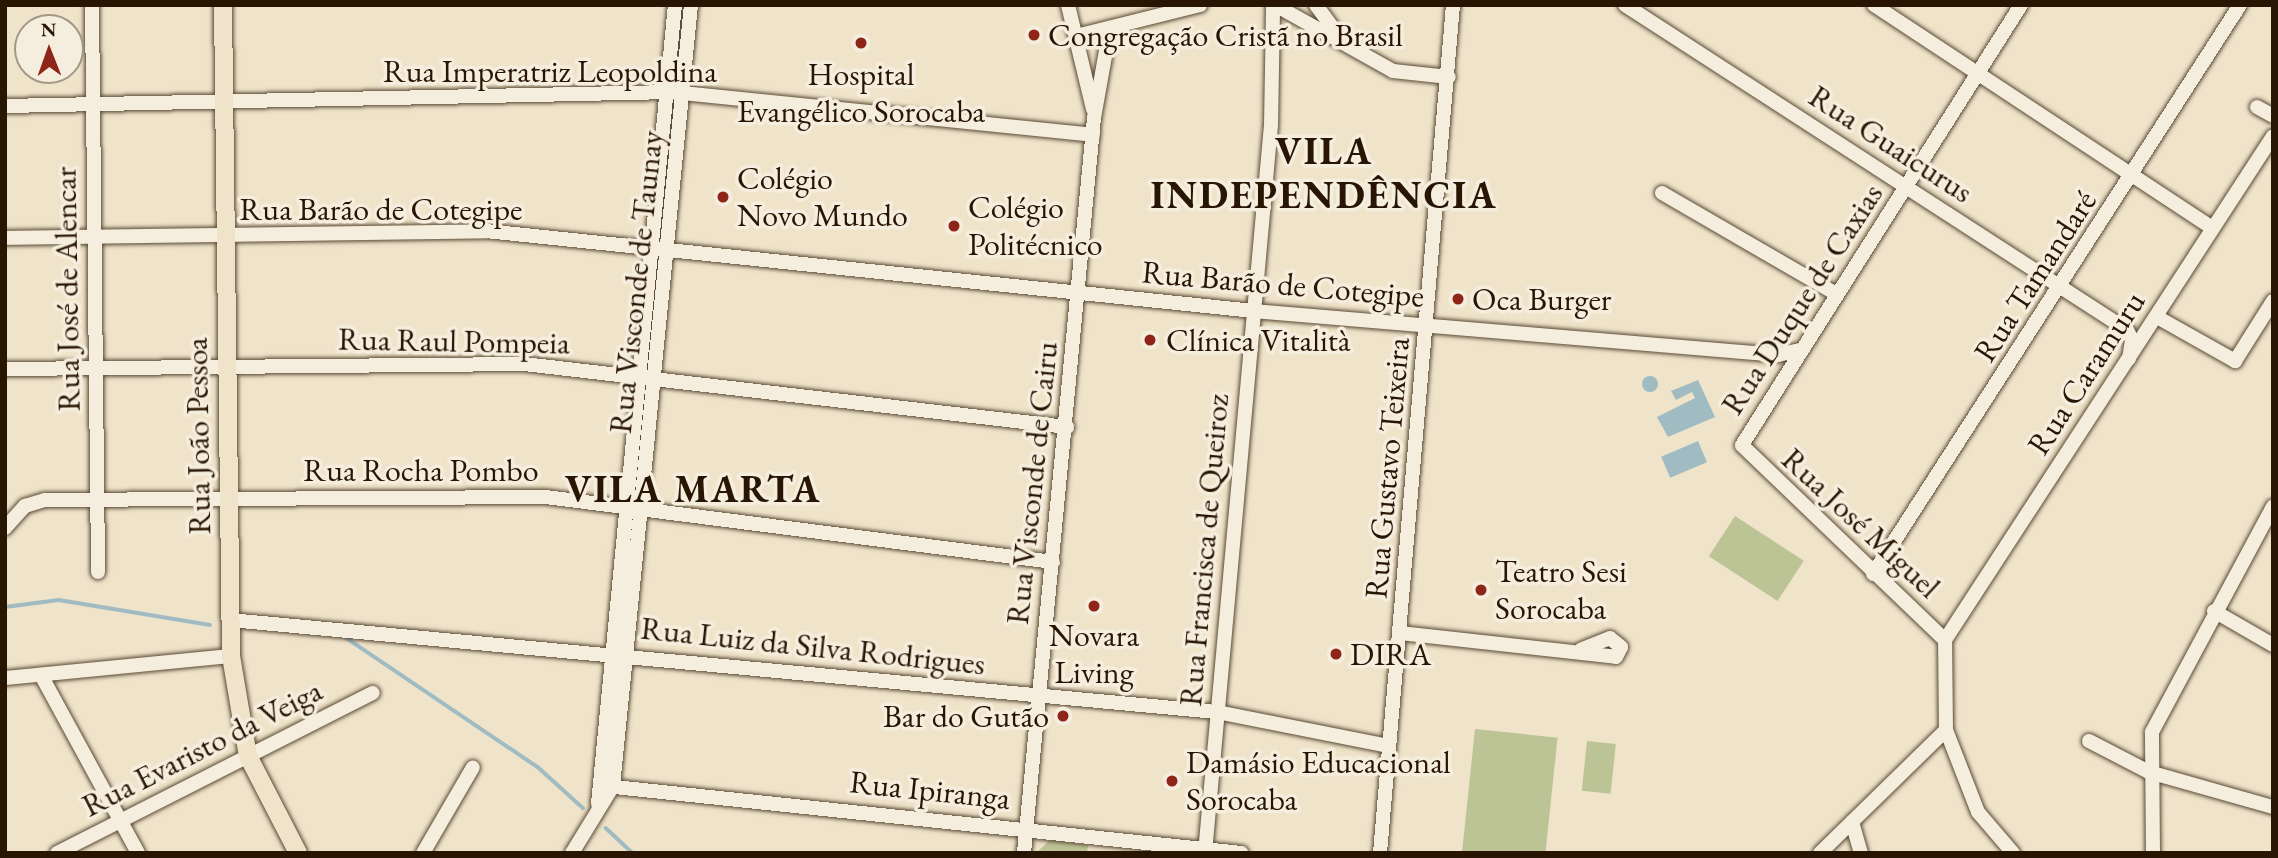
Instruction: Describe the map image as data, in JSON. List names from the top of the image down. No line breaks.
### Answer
{"streets":{"main road":["Rua João Pessoa"],"street":["Rua Imperatriz Leopoldina","Rua Guaicurus","Rua Barão de Cotegipe","Rua Tamandaré","Rua Visconde de Taunay","Rua José de Alencar","Rua Duque de Caxias","Rua Raul Pompeia","Rua Caramuru","Rua Gustavo Teixeira","Rua Rocha Pombo","Rua Visconde de Cairu","Rua José Miguel","Rua Francisca de Queiroz","Rua Luiz da Silva Rodrigues","Rua Evaristo da Veiga","Rua Ipiranga"]},"crossings":[["Rua Imperatriz Leopoldina","Rua Visconde de Taunay"],["Rua Imperatriz Leopoldina","Rua José de Alencar"],["Rua Imperatriz Leopoldina","Rua João Pessoa"],["Rua Imperatriz Leopoldina","Rua Visconde de Cairu"],["Rua Guaicurus","Rua Tamandaré"],["Rua Guaicurus","Rua Duque de Caxias"],["Rua Barão de Cotegipe","Rua Visconde de Taunay"],["Rua Barão de Cotegipe","Rua José de Alencar"],["Rua Barão de Cotegipe","Rua Duque de Caxias"],["Rua Barão de Cotegipe","Rua João Pessoa"],["Rua Barão de Cotegipe","Rua Gustavo Teixeira"],["Rua Barão de Cotegipe","Rua Visconde de Cairu"],["Rua Barão de Cotegipe","Rua Francisca de Queiroz"],["Rua Tamandaré","Rua José Miguel"],["Rua Visconde de Taunay","Rua Raul Pompeia"],["Rua Visconde de Taunay","Rua Rocha Pombo"],["Rua Visconde de Taunay","Rua Luiz da Silva Rodrigues"],["Rua Visconde de Taunay","Rua Ipiranga"],["Rua José de Alencar","Rua Raul Pompeia"],["Rua José de Alencar","Rua Rocha Pombo"],["Rua Duque de Caxias","Rua José Miguel"],["Rua Raul Pompeia","Rua João Pessoa"],["Rua Raul Pompeia","Rua Visconde de Cairu"],["Rua Caramuru","Rua José Miguel"],["Rua João Pessoa","Rua Rocha Pombo"],["Rua João Pessoa","Rua Luiz da Silva Rodrigues"],["Rua João Pessoa","Rua Evaristo da Veiga"],["Rua Gustavo Teixeira","Rua Luiz da Silva Rodrigues"],["Rua Rocha Pombo","Rua Visconde de Cairu"],["Rua Visconde de Cairu","Rua Luiz da Silva Rodrigues"],["Rua Visconde de Cairu","Rua Ipiranga"],["Rua Francisca de Queiroz","Rua Luiz da Silva Rodrigues"],["Rua Francisca de Queiroz","Rua Ipiranga"]],"districts":["VILA INDEPENDÊNCIA","VILA MARTA"],"places":["Congregação Cristã no Brasil","Hospital Evangélico Sorocaba","Colégio Novo Mundo","Colégio Politécnico","Oca Burger","Clínica Vitalità","Teatro Sesi Sorocaba","Novara Living","DIRA","Bar do Gutão","Damásio Educacional Sorocaba"],"north":"top"}
